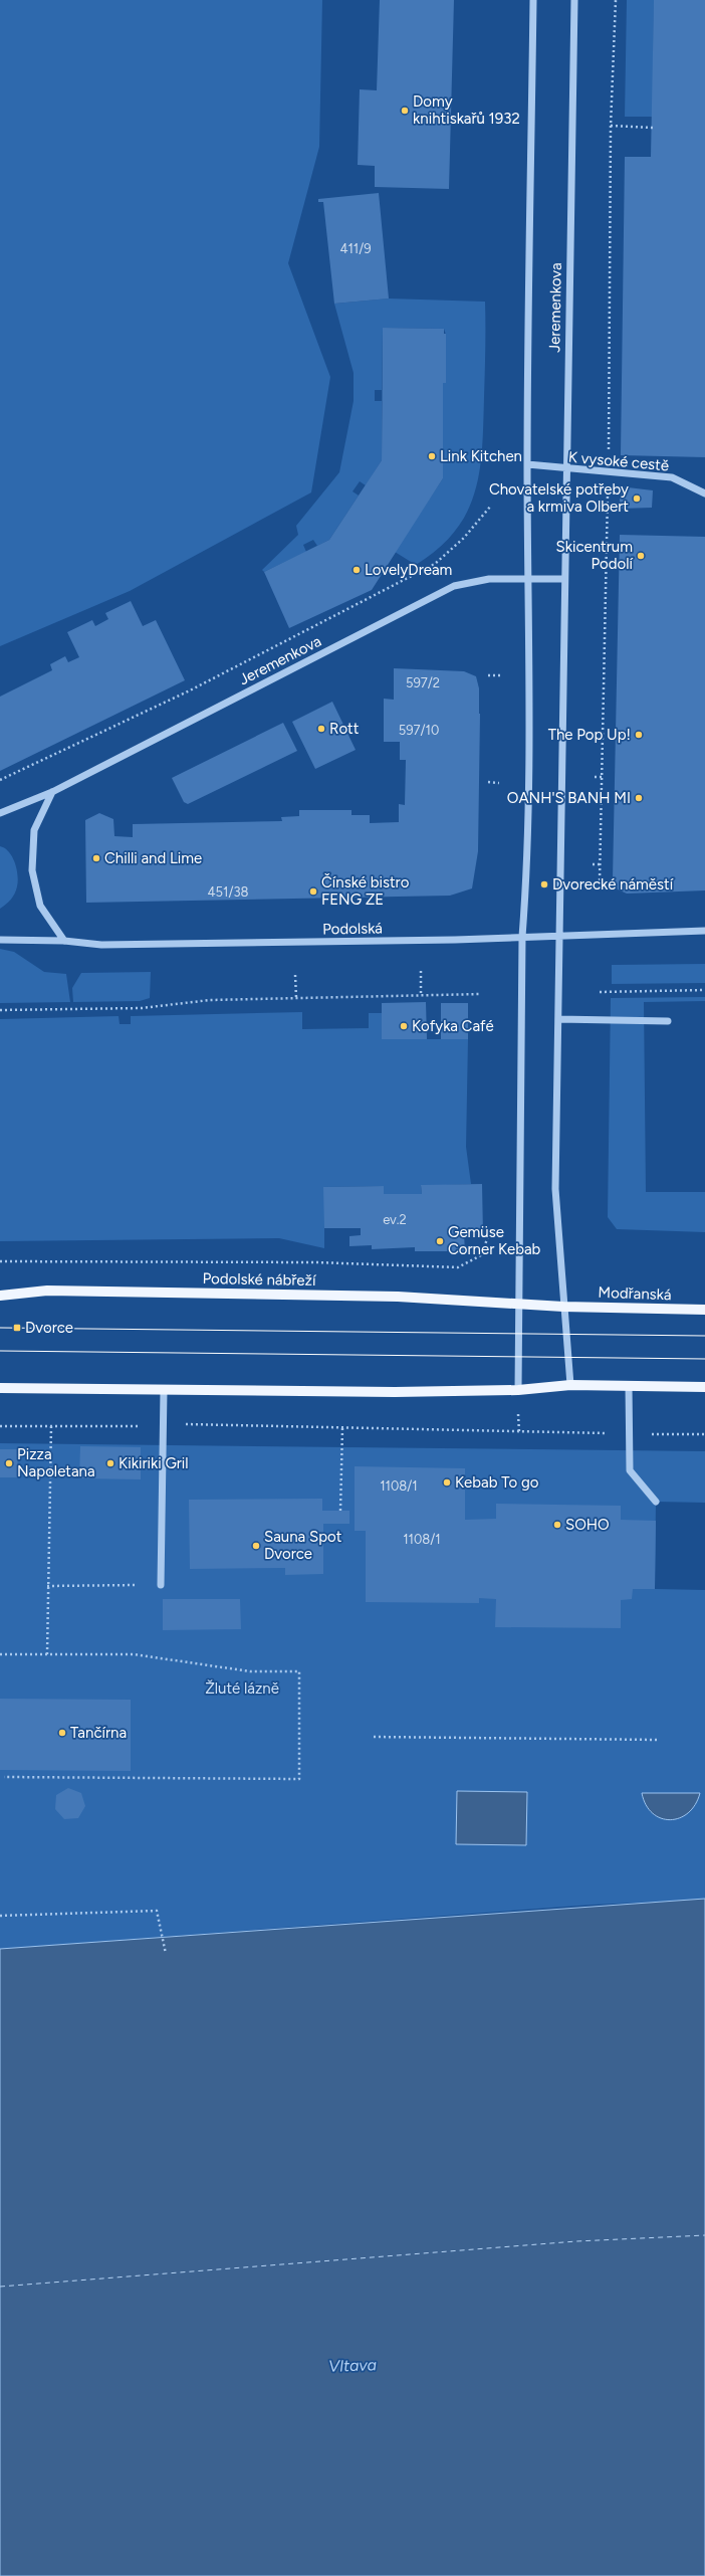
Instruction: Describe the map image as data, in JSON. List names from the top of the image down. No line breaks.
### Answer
{"streets":{"main road":["Podolské nábřeží","Modřanská"],"street":["Jeremenkova","K vysoké cestě","Podolská"]},"crossings":[["Jeremenkova","K vysoké cestě"],["Podolské nábřeží","Modřanská"]],"water":["Vltava"],"parks":["Žluté lázně"],"places":{"other":["Domy knihtiskařů 1932","Link Kitchen","Chovatelské potřeby a krmiva Olbert","Skicentrum Podolí","LovelyDream","Rott","The Pop Up!","OANH'S BANH MI","Chilli and Lime","Dvorecké náměstí","Čínské bistro FENG ZE","Kofyka Café","Gemüse Corner Kebab","Pizza Napoletana","Kikiriki Gril","Kebab To go","SOHO","Sauna Spot Dvorce","Tančírna"],"transit":["Dvorce"]},"house_numbers":["411/9","597/2","597/10","451/38","ev.2","1108/1","1108/1"]}
